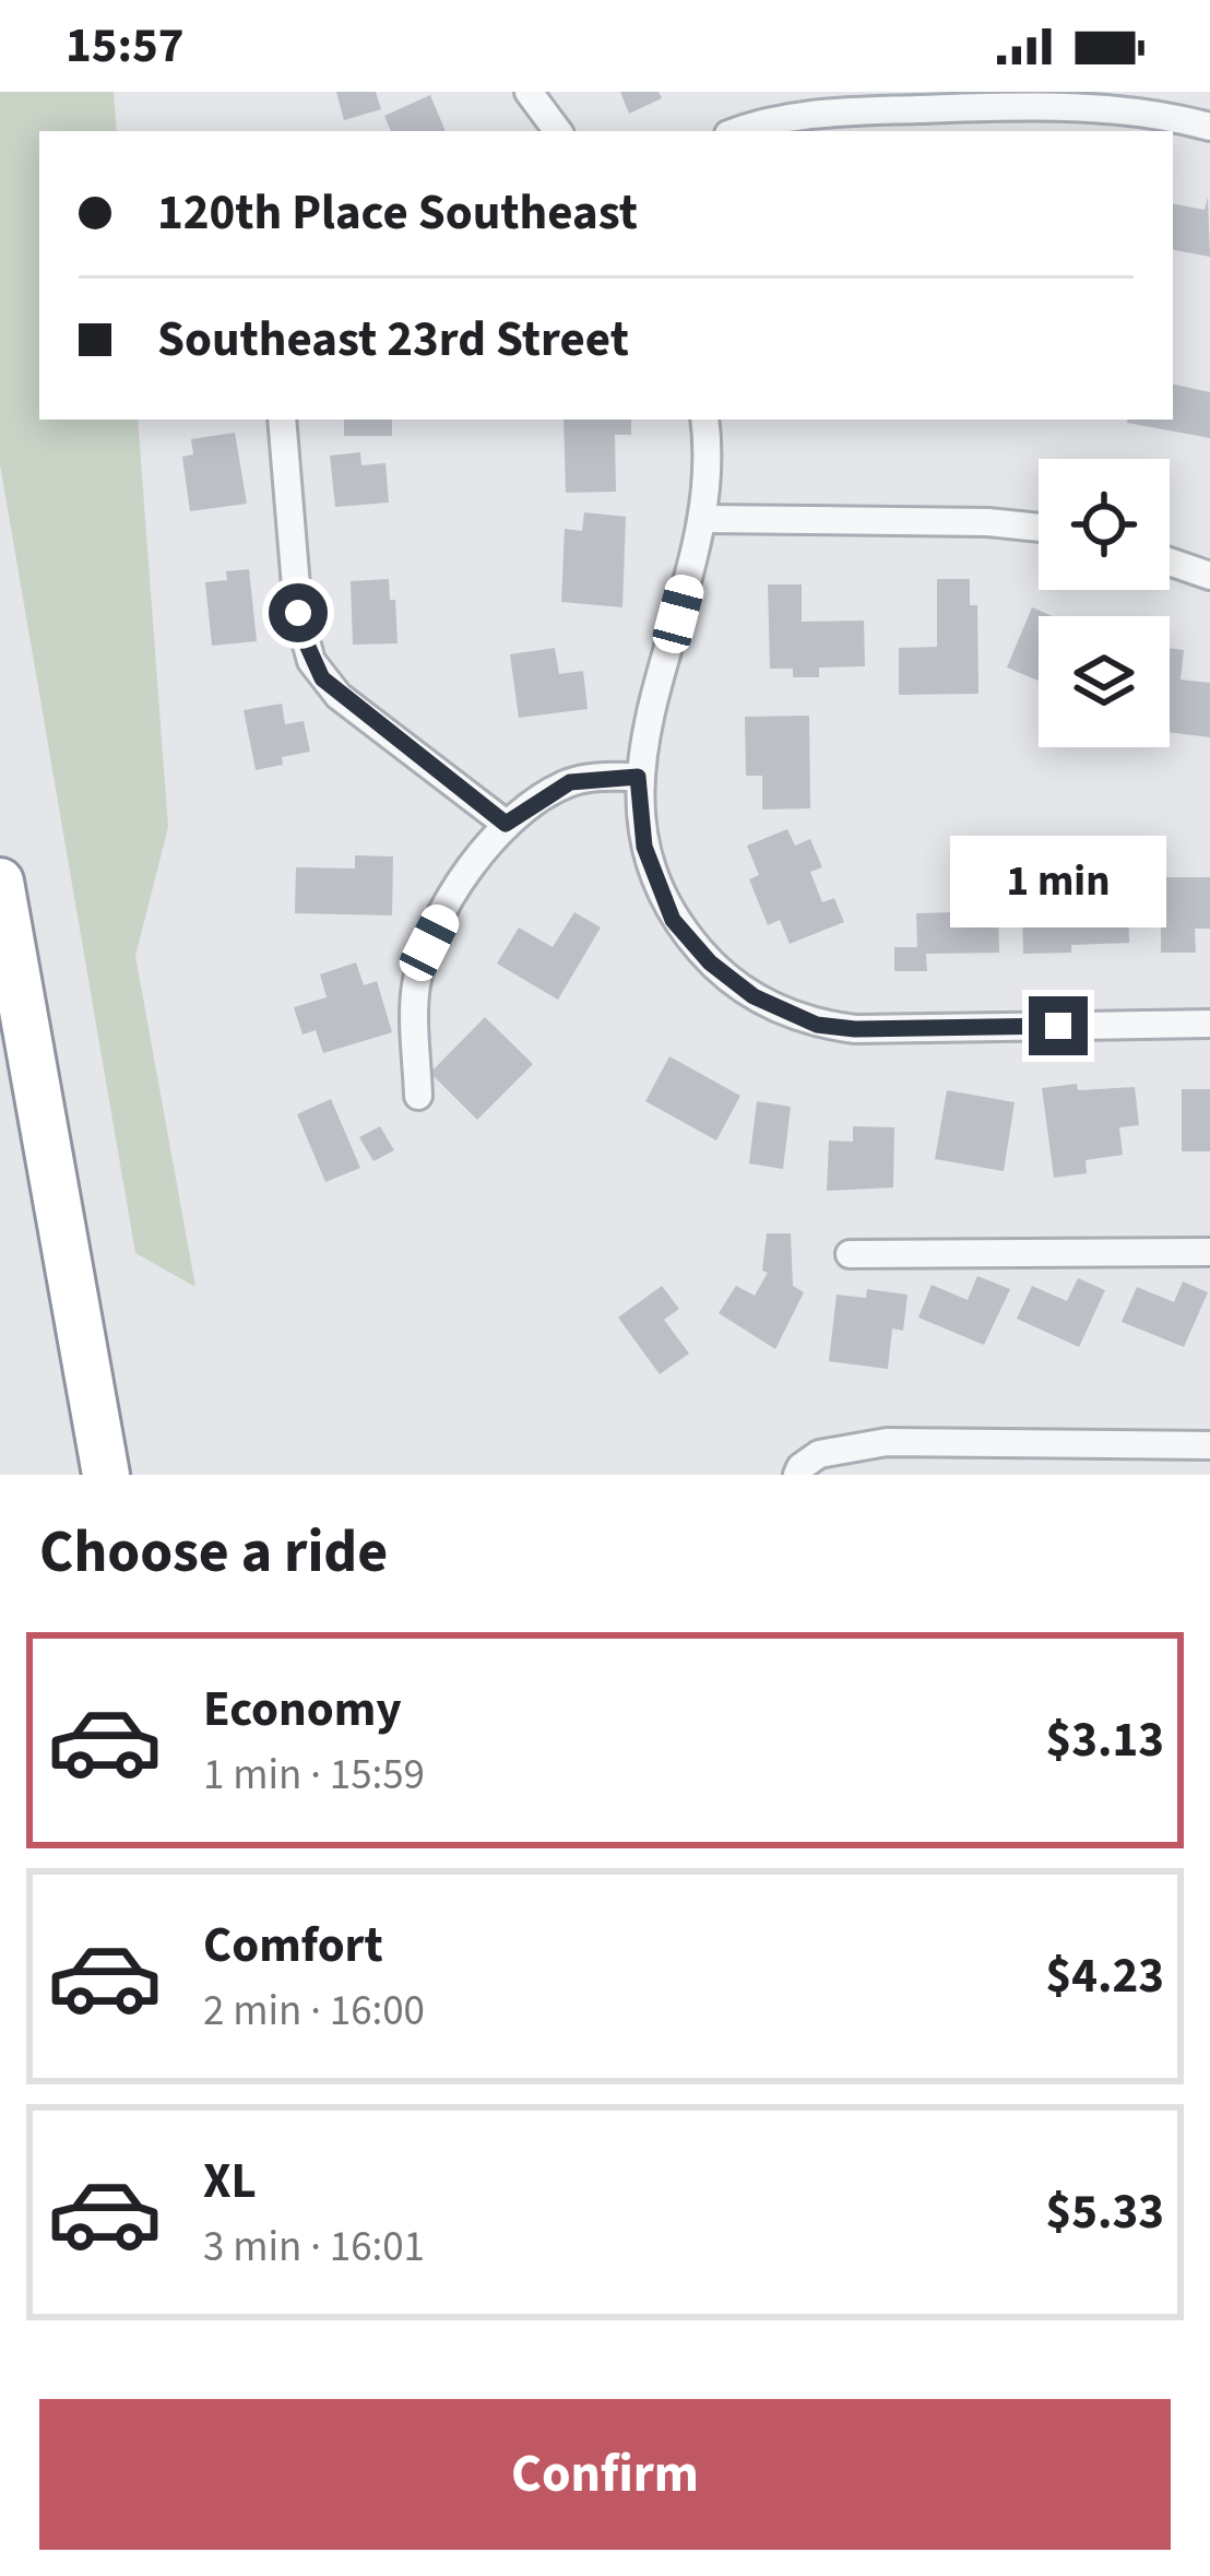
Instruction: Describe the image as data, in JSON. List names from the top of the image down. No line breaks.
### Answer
{"page":{"status":"15:57","banner":["120th Place Southeast","Southeast 23rd Street"],"bubble":"1 min","heading":"Choose a ride","list":[{"name":"Economy","note":"1 min · 15:59","value":"$3.13"},{"name":"Comfort","note":"2 min · 16:00","value":"$4.23"},{"name":"XL","note":"3 min · 16:01","value":"$5.33"}],"buttons":"Confirm"}}
